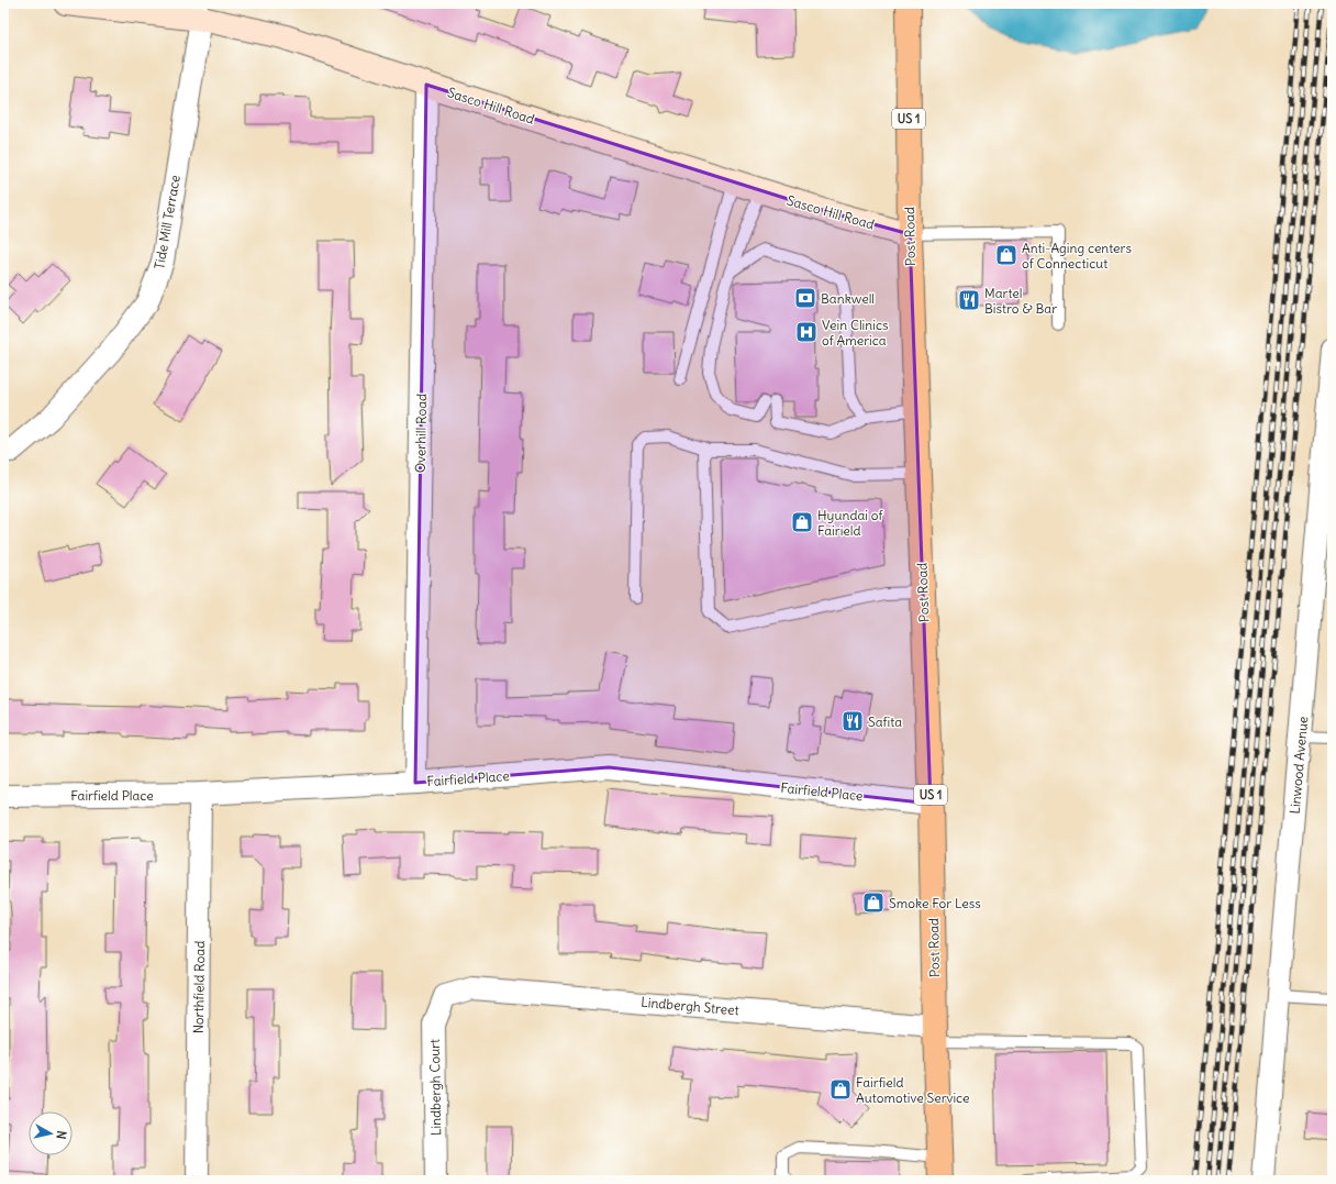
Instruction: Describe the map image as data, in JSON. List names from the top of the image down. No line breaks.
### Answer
{"streets":{"main road":["US 1","Post Road"],"street":["Sasco Hill Road","Tide Mill Terrace","Overhill Road","Linwood Avenue","Fairfield Place","Northfield Road","Lindbergh Street","Lindbergh Court"]},"crossings":[["Sasco Hill Road","Tide Mill Terrace"],["Sasco Hill Road","Post Road"],["Sasco Hill Road","Overhill Road"],["Post Road","Fairfield Place"],["Post Road","Lindbergh Street"],["Overhill Road","Fairfield Place"],["Fairfield Place","Northfield Road"],["Lindbergh Street","Lindbergh Court"]],"places":{"shop":["Anti-Aging centers of Connecticut","Hyundai of Fairield","Smoke For Less","Fairfield Automotive Service"],"bank":["Bankwell"],"restaurant":["Martel Bistro & Bar","Safita"],"hospital":["Vein Clinics of America"]},"north":"right"}
